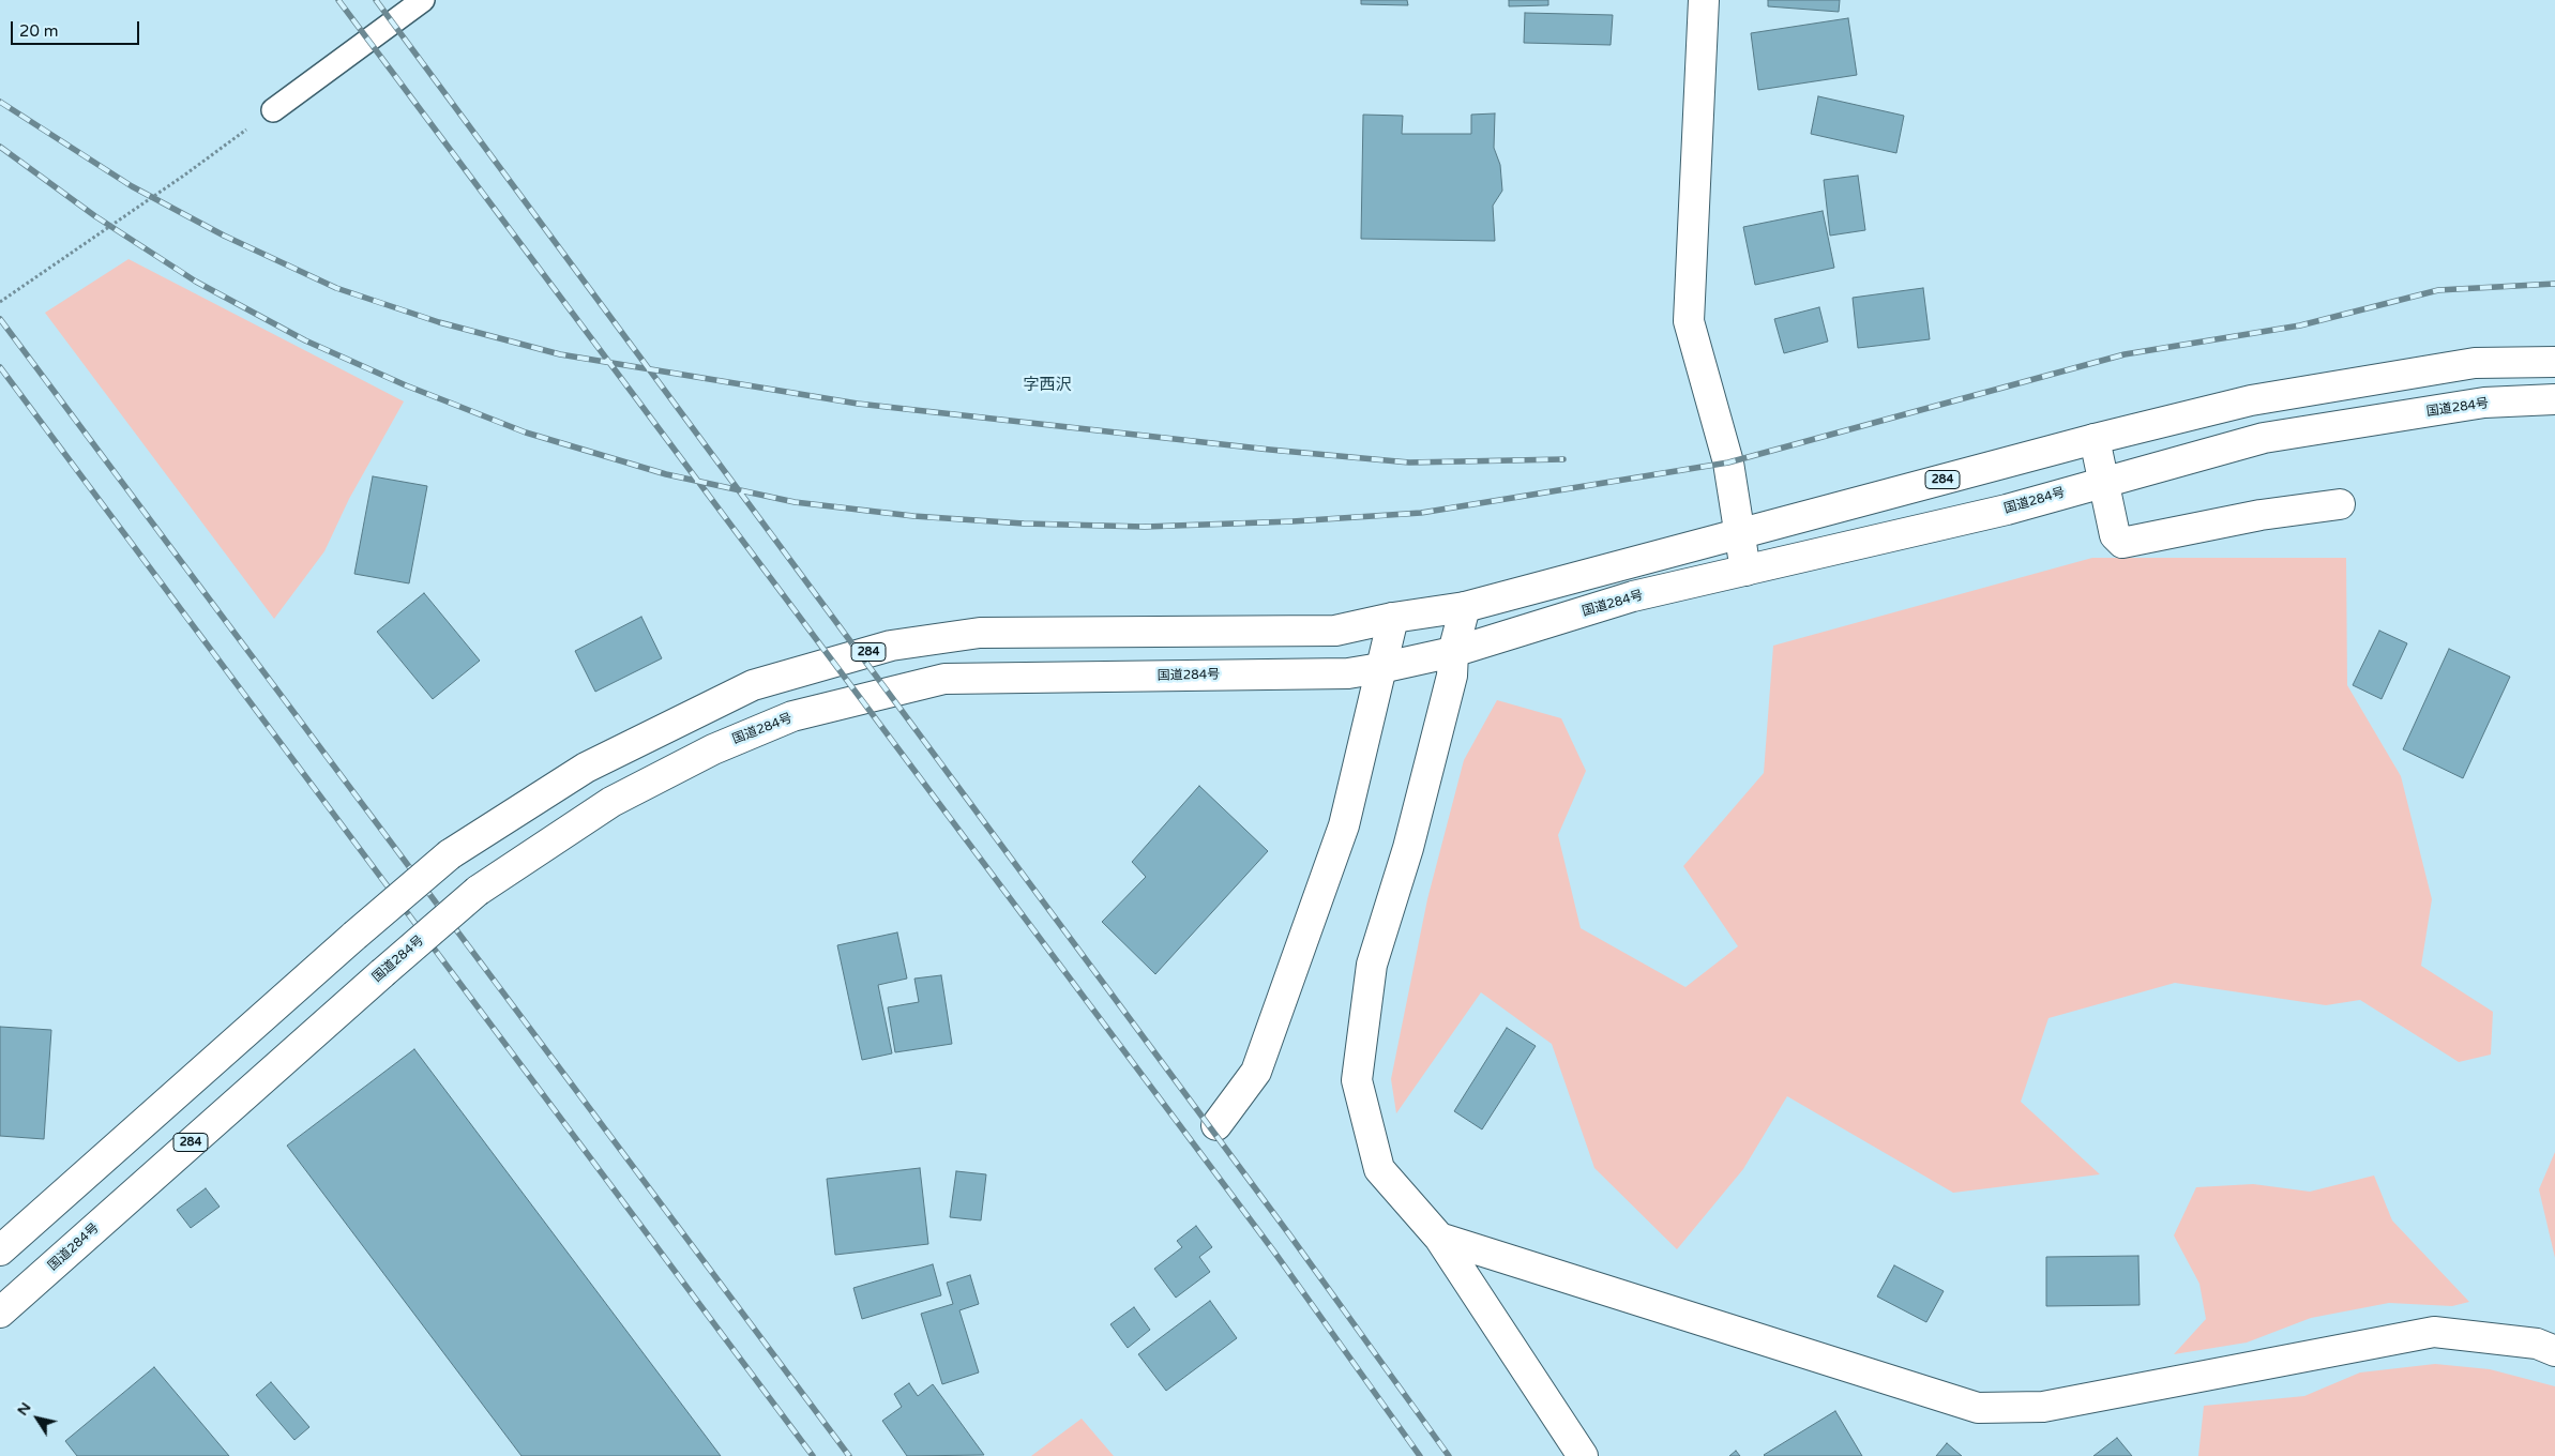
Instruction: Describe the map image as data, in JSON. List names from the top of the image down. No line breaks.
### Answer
{"streets":{"main road":["国道284号","284"]},"districts":["字西沢"],"scale_bar":"20 m","north":"top left"}
